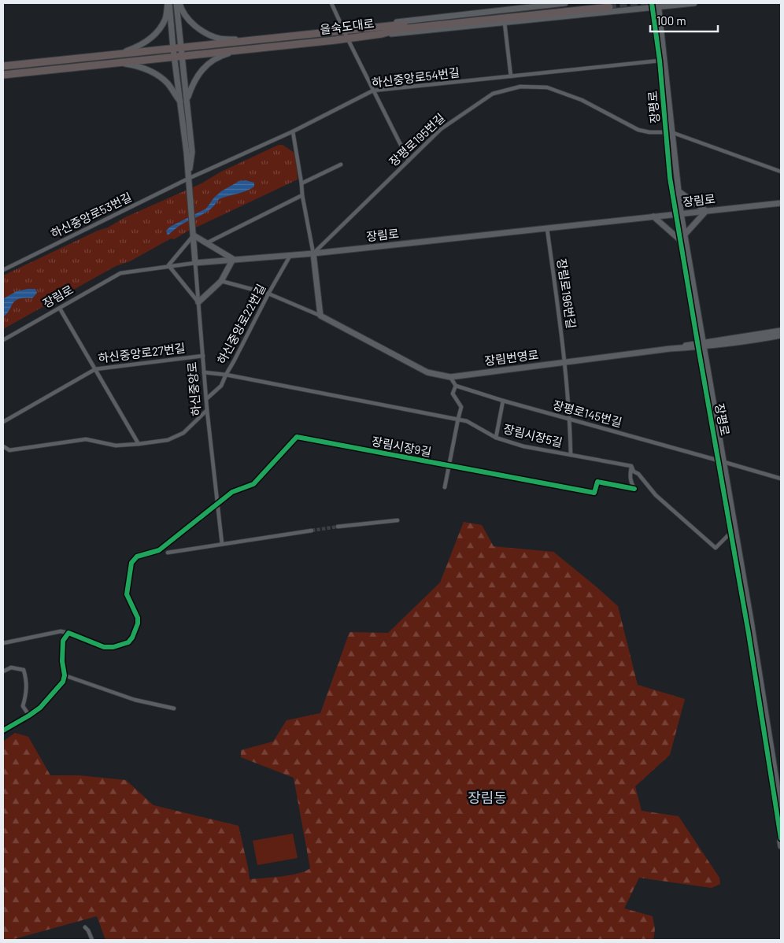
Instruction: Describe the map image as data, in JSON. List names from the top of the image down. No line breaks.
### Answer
{"streets":{"highway":["을숙도대로"],"street":["하신중앙로54번길","장평로","장평로195번길","장림로","하신중앙로53번길","장림로196번길","하신중앙로22번길","하신중앙로27번길","장림번영로","하신중앙로","장평로145번길","장림시장5길","장림시장9길"]},"crossings":[["을숙도대로","장평로"],["하신중앙로54번길","장평로"],["하신중앙로54번길","하신중앙로53번길"],["하신중앙로54번길","하신중앙로"],["장평로","장평로195번길"],["장평로","장림로"],["장평로","장림번영로"],["장평로","장평로145번길"],["장평로195번길","장림로"],["장림로","장림로196번길"],["장림로","하신중앙로22번길"],["장림로","하신중앙로"],["하신중앙로53번길","하신중앙로"],["장림로196번길","장림번영로"],["장림로196번길","장평로145번길"],["장림로196번길","장림시장5길"],["하신중앙로22번길","하신중앙로"],["하신중앙로22번길","장림시장5길"],["하신중앙로27번길","하신중앙로"],["하신중앙로","장림시장5길"],["하신중앙로","장림시장9길"],["장림시장5길","장림시장9길"]],"districts":["장림동"],"scale_bar":"100 m"}
